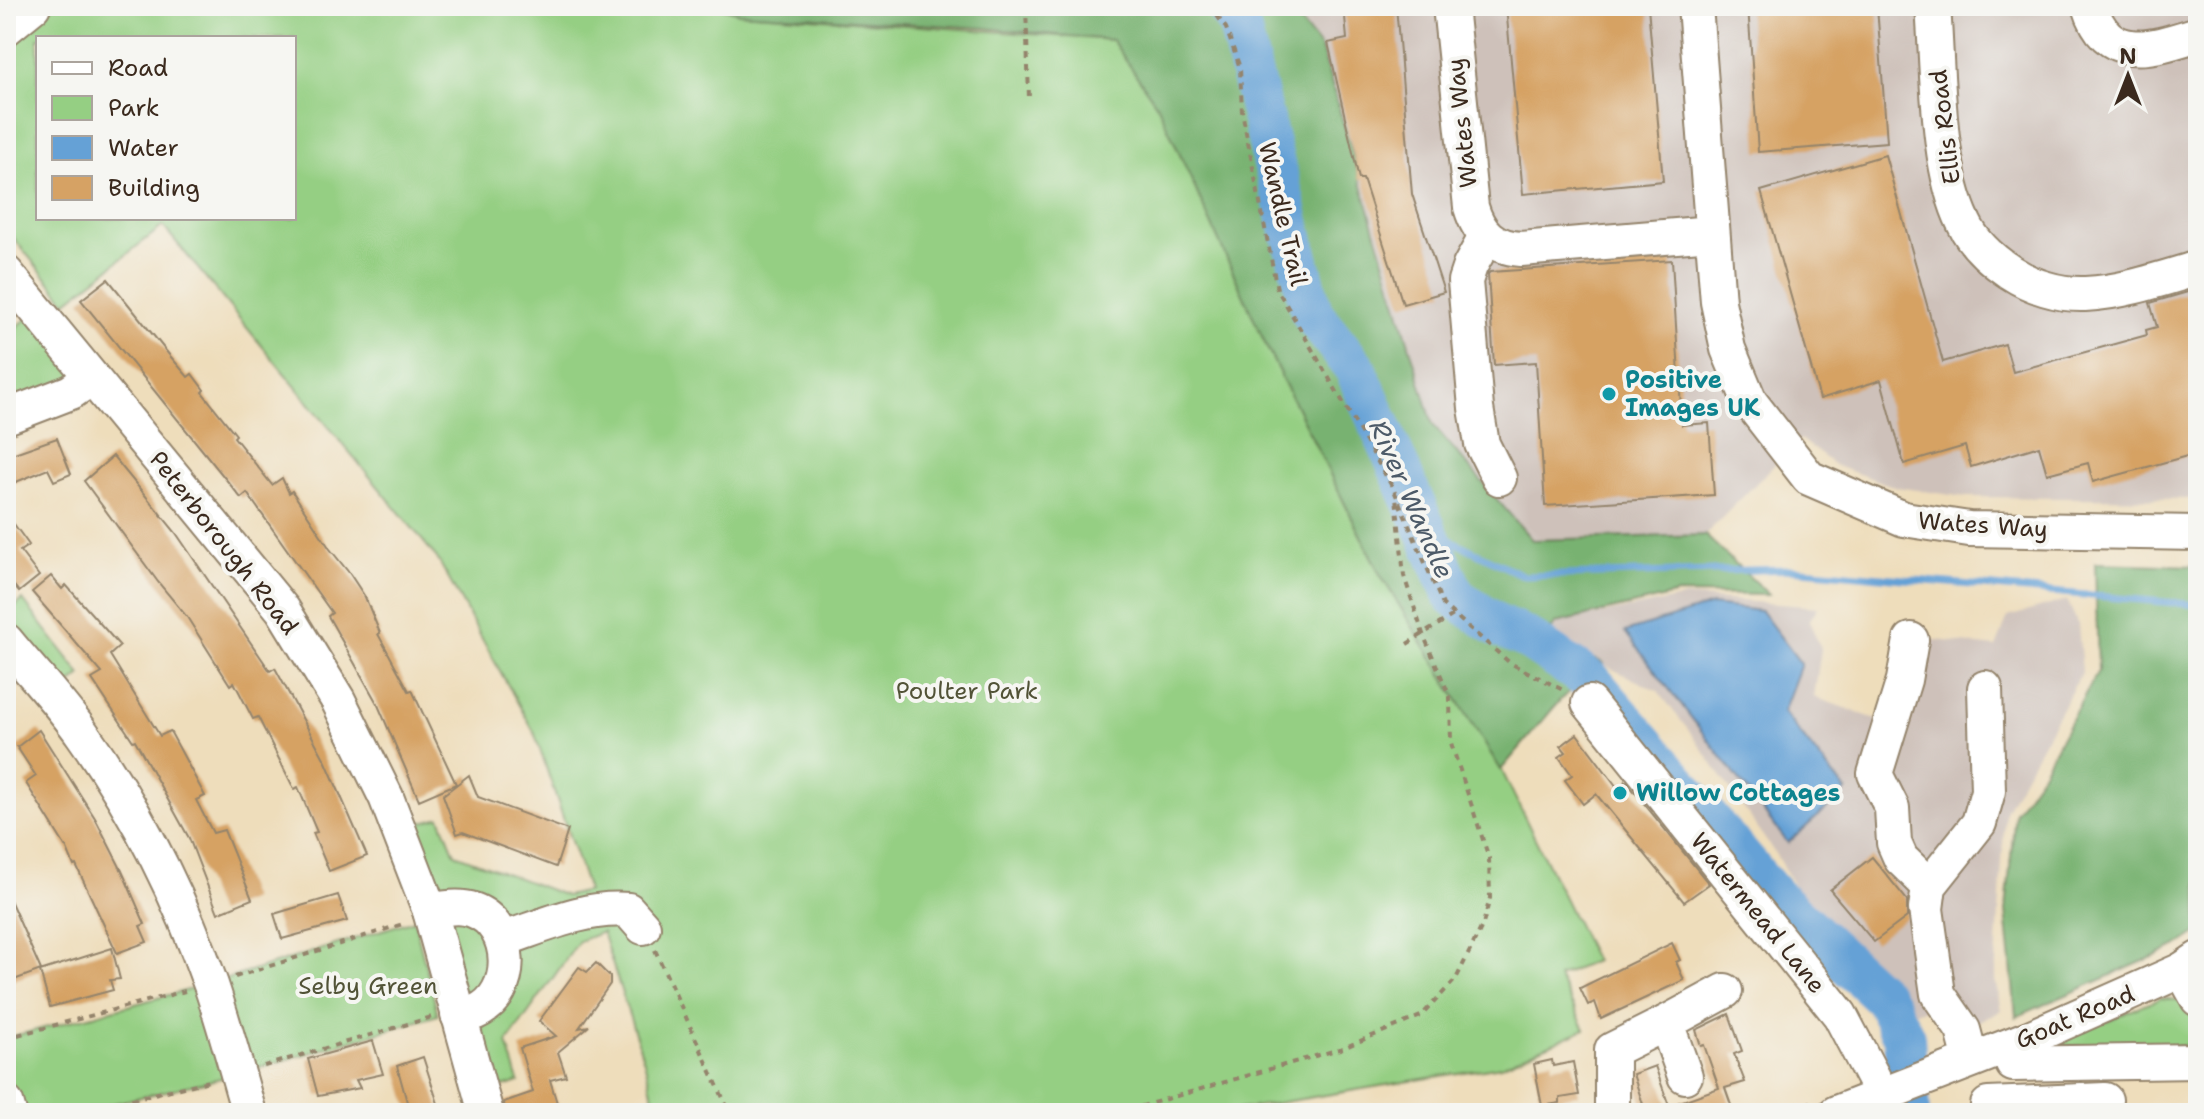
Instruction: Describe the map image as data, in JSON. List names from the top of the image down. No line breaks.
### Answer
{"streets":{"street":["Wates Way","Ellis Road","Peterborough Road","Watermead Lane","Goat Road"],"path":["Wandle Trail"]},"crossings":[["Wandle Trail","Watermead Lane"],["Watermead Lane","Goat Road"]],"water":["River Wandle"],"parks":["Poulter Park","Selby Green"],"places":["Positive Images UK","Willow Cottages"],"legend":["Road","Park","Water","Building"],"north":"top"}
